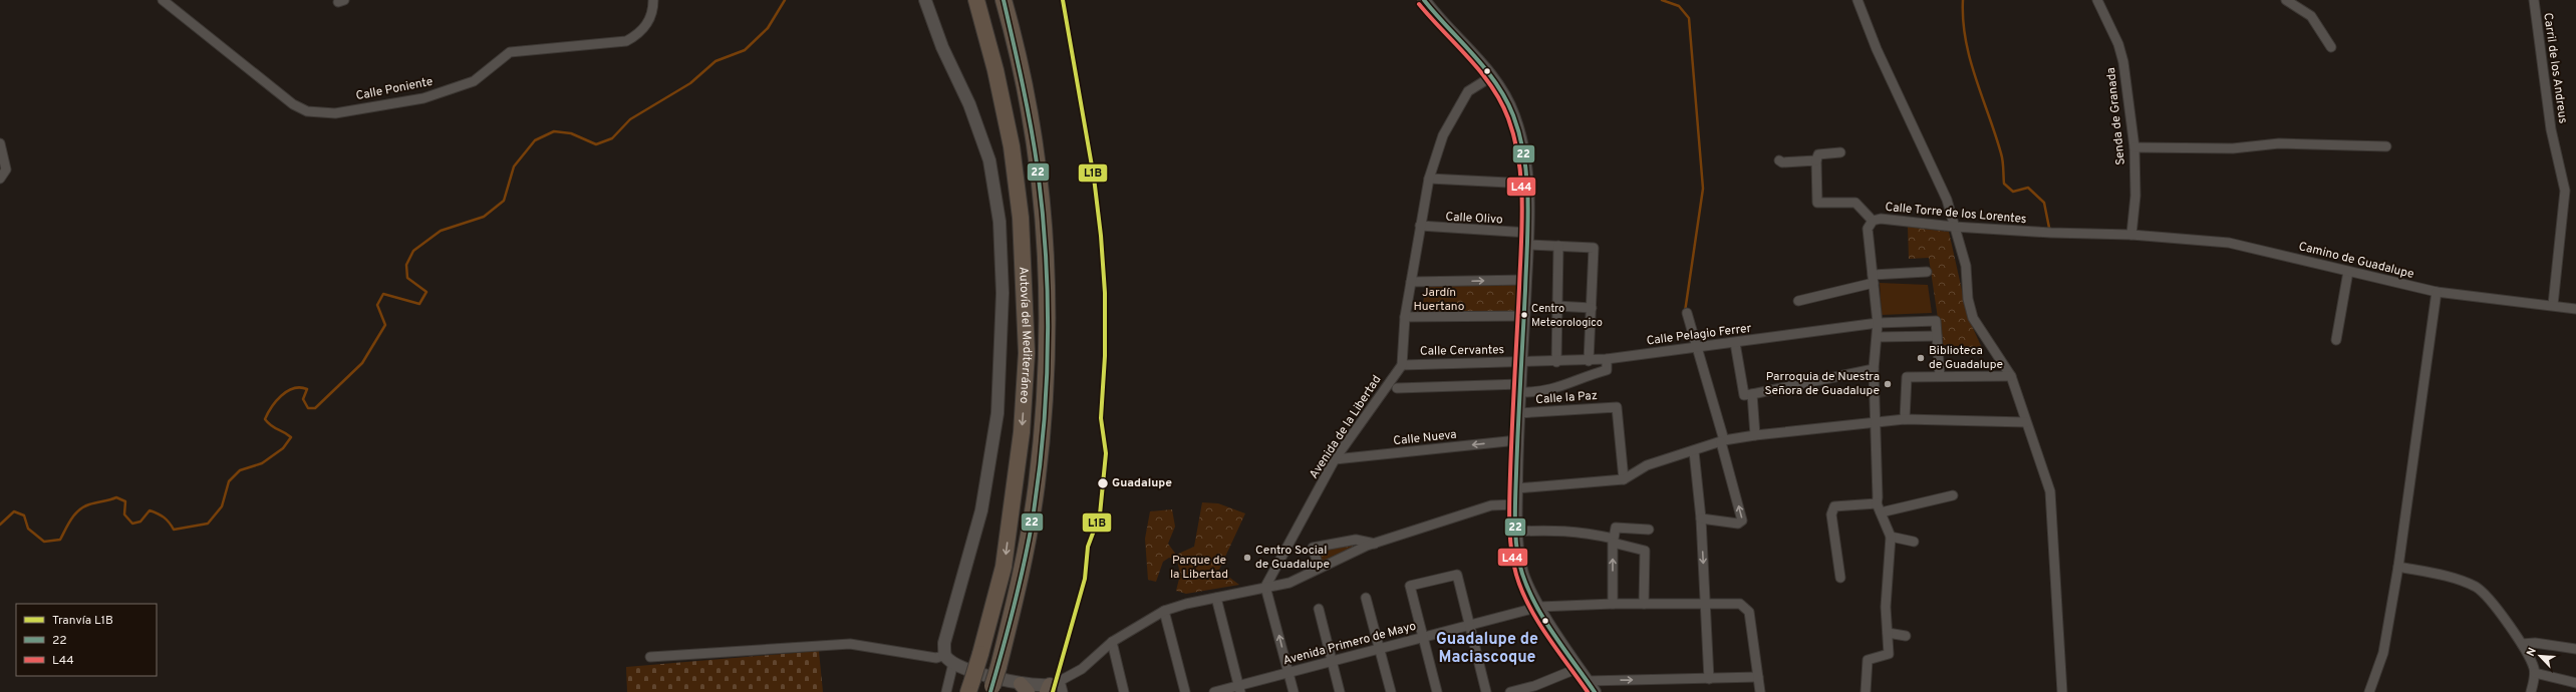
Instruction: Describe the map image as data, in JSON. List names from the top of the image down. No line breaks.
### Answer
{"streets":{"highway":["Autovía del Mediterráneo"],"street":["Carril de los Andreus","Calle Poniente","Senda de Granada","Calle Torre de los Lorentes","Calle Olivo","Camino de Guadalupe","Calle Pelagio Ferrer","Calle Cervantes","Calle la Paz","Avenida de la Libertad","Calle Nueva","Avenida Primero de Mayo"]},"crossings":[["Carril de los Andreus","Camino de Guadalupe"],["Senda de Granada","Calle Torre de los Lorentes"],["Senda de Granada","Camino de Guadalupe"],["Calle Torre de los Lorentes","Camino de Guadalupe"],["Calle Torre de los Lorentes","Calle Pelagio Ferrer"],["Calle Pelagio Ferrer","Calle Cervantes"],["Calle Cervantes","Avenida de la Libertad"],["Avenida de la Libertad","Calle Nueva"]],"districts":["Guadalupe de Maciascoque"],"parks":["Jardín Huertano","Parque de la Libertad"],"places":["Centro Meteorologico","Biblioteca de Guadalupe","Parroquia de Nuestra Señora de Guadalupe","Guadalupe","Centro Social de Guadalupe"],"lines":["tram line L1B","transit line 22","transit line L44"],"legend":["Tranvía L1B","22","L44"],"north":"top left"}
